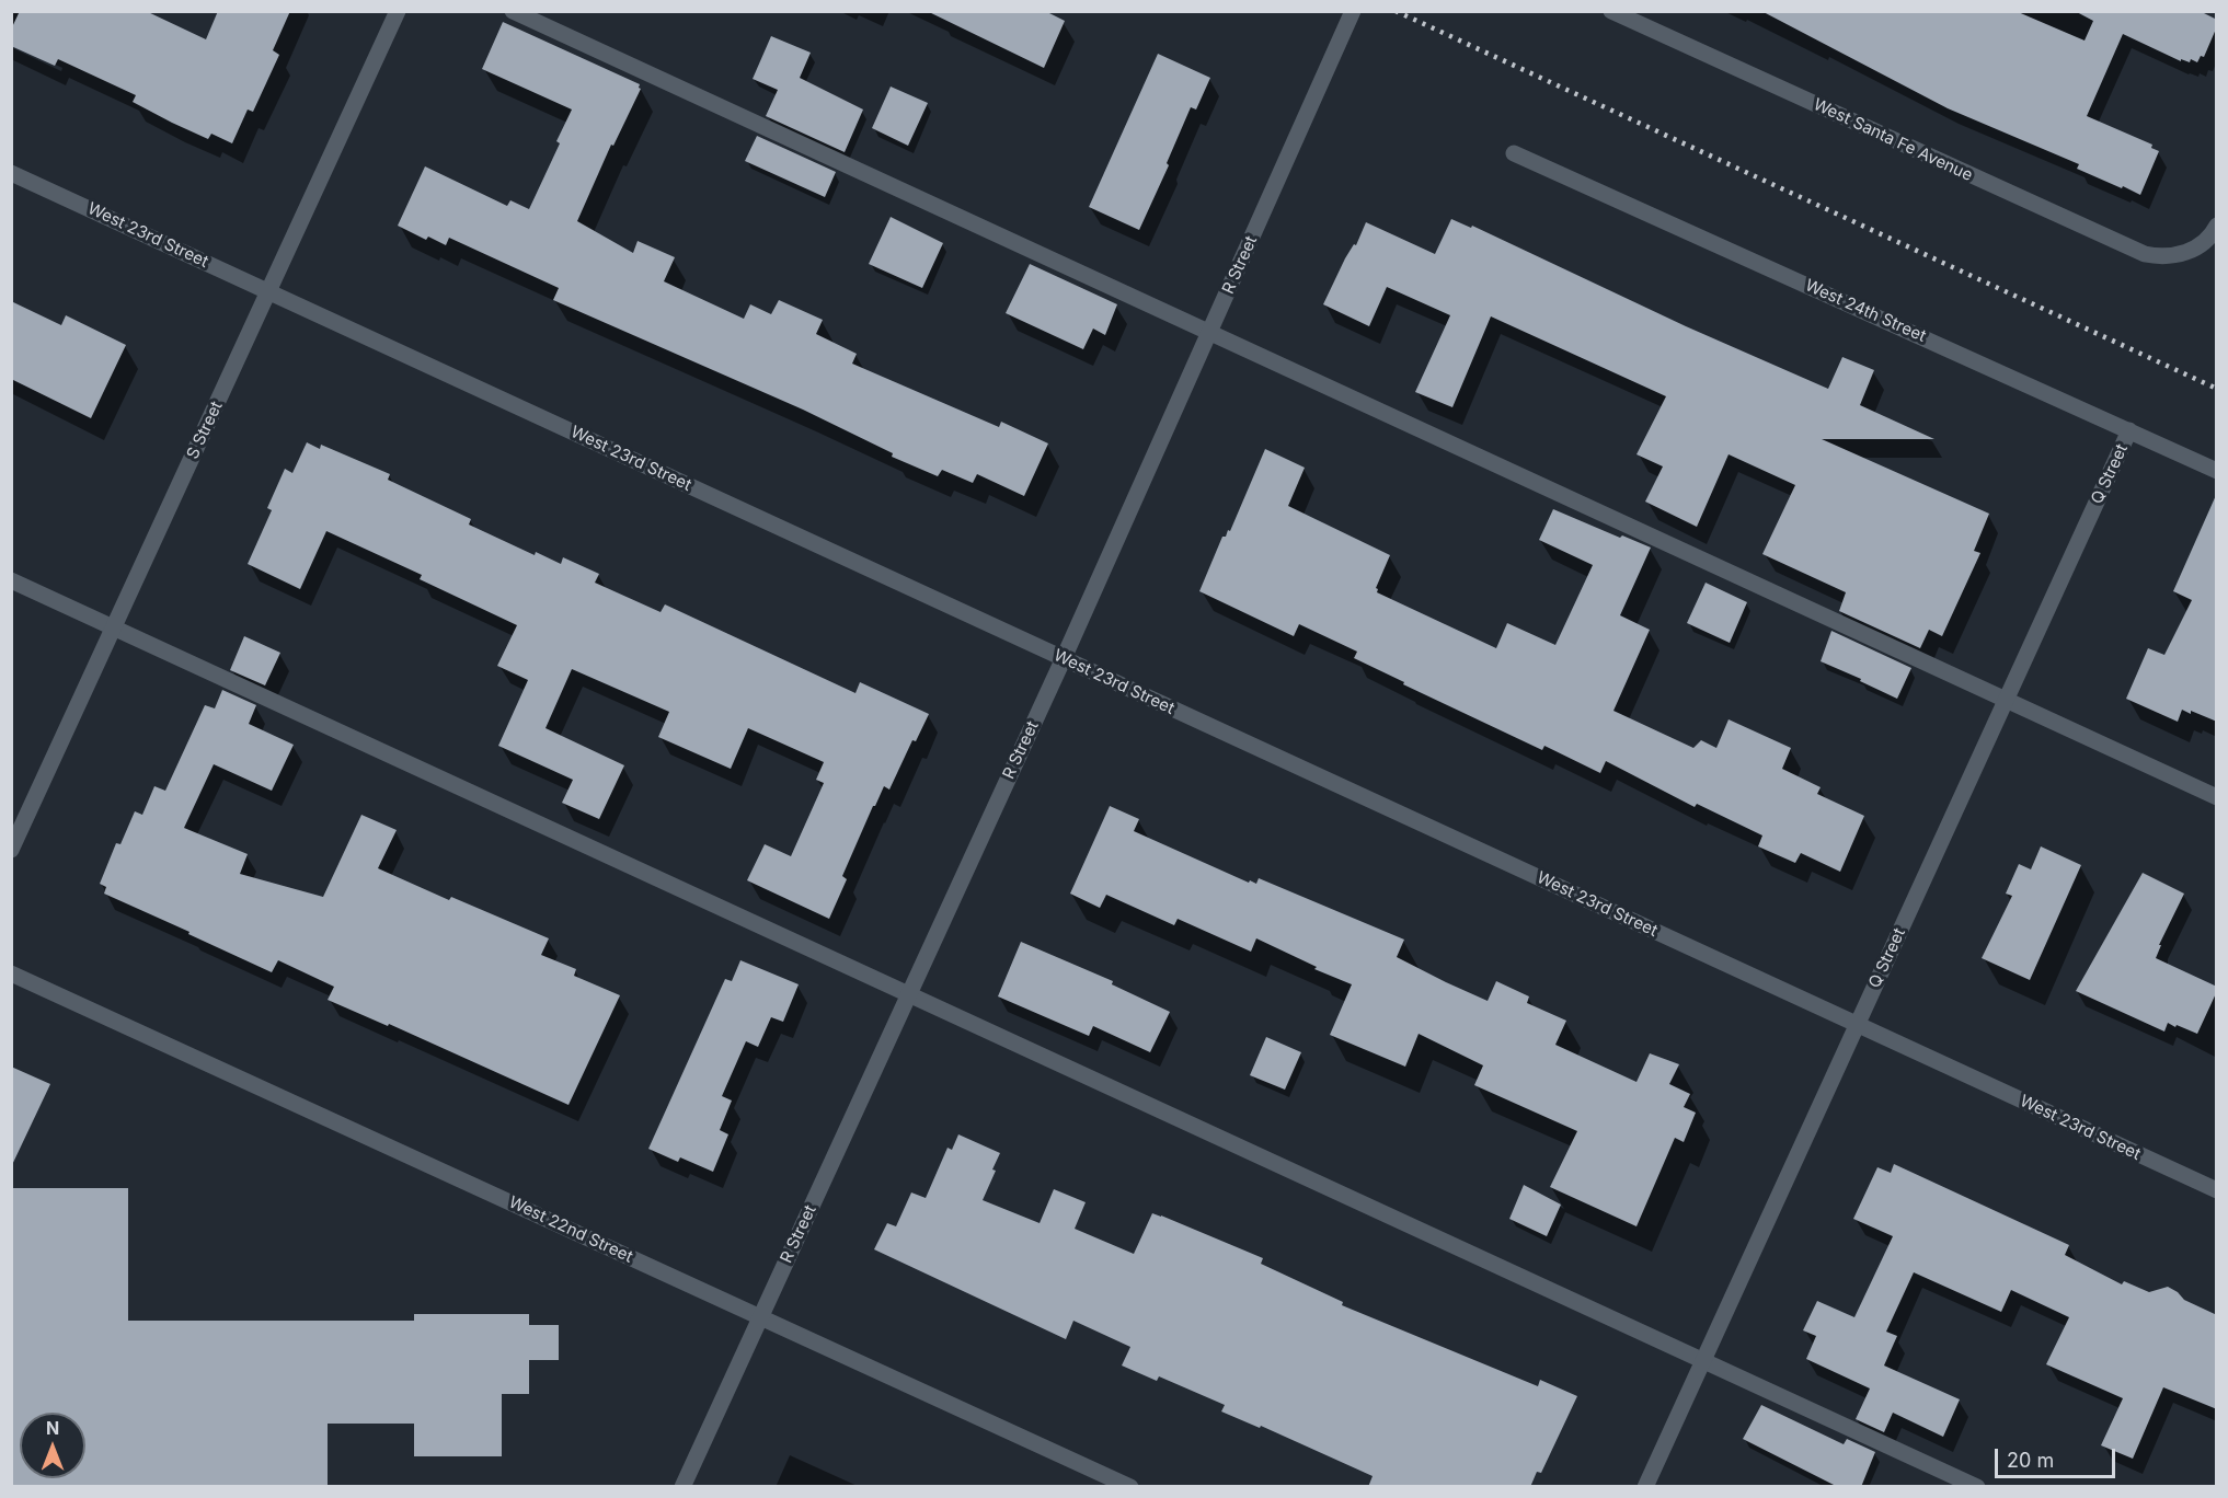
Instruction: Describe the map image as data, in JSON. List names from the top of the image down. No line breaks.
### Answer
{"streets":{"street":["West Santa Fe Avenue","West 23rd Street","R Street","West 24th Street","S Street","Q Street","West 22nd Street"]},"crossings":[["West 23rd Street","R Street"],["West 23rd Street","S Street"],["West 23rd Street","Q Street"],["R Street","West 22nd Street"],["West 24th Street","Q Street"]],"scale_bar":"20 m","north":"top"}
